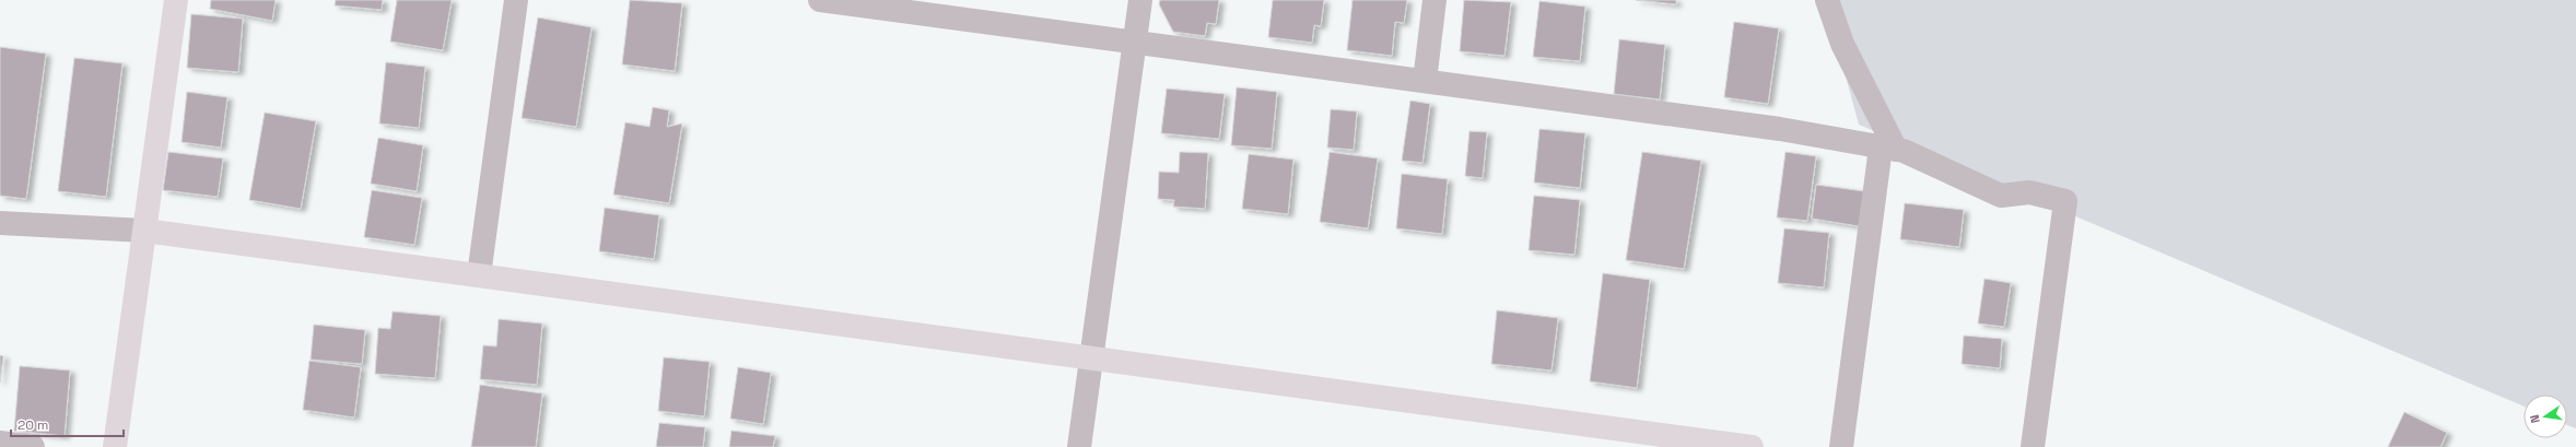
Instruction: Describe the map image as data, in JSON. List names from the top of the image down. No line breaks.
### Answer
{"scale_bar":"20 m","north":"left"}
